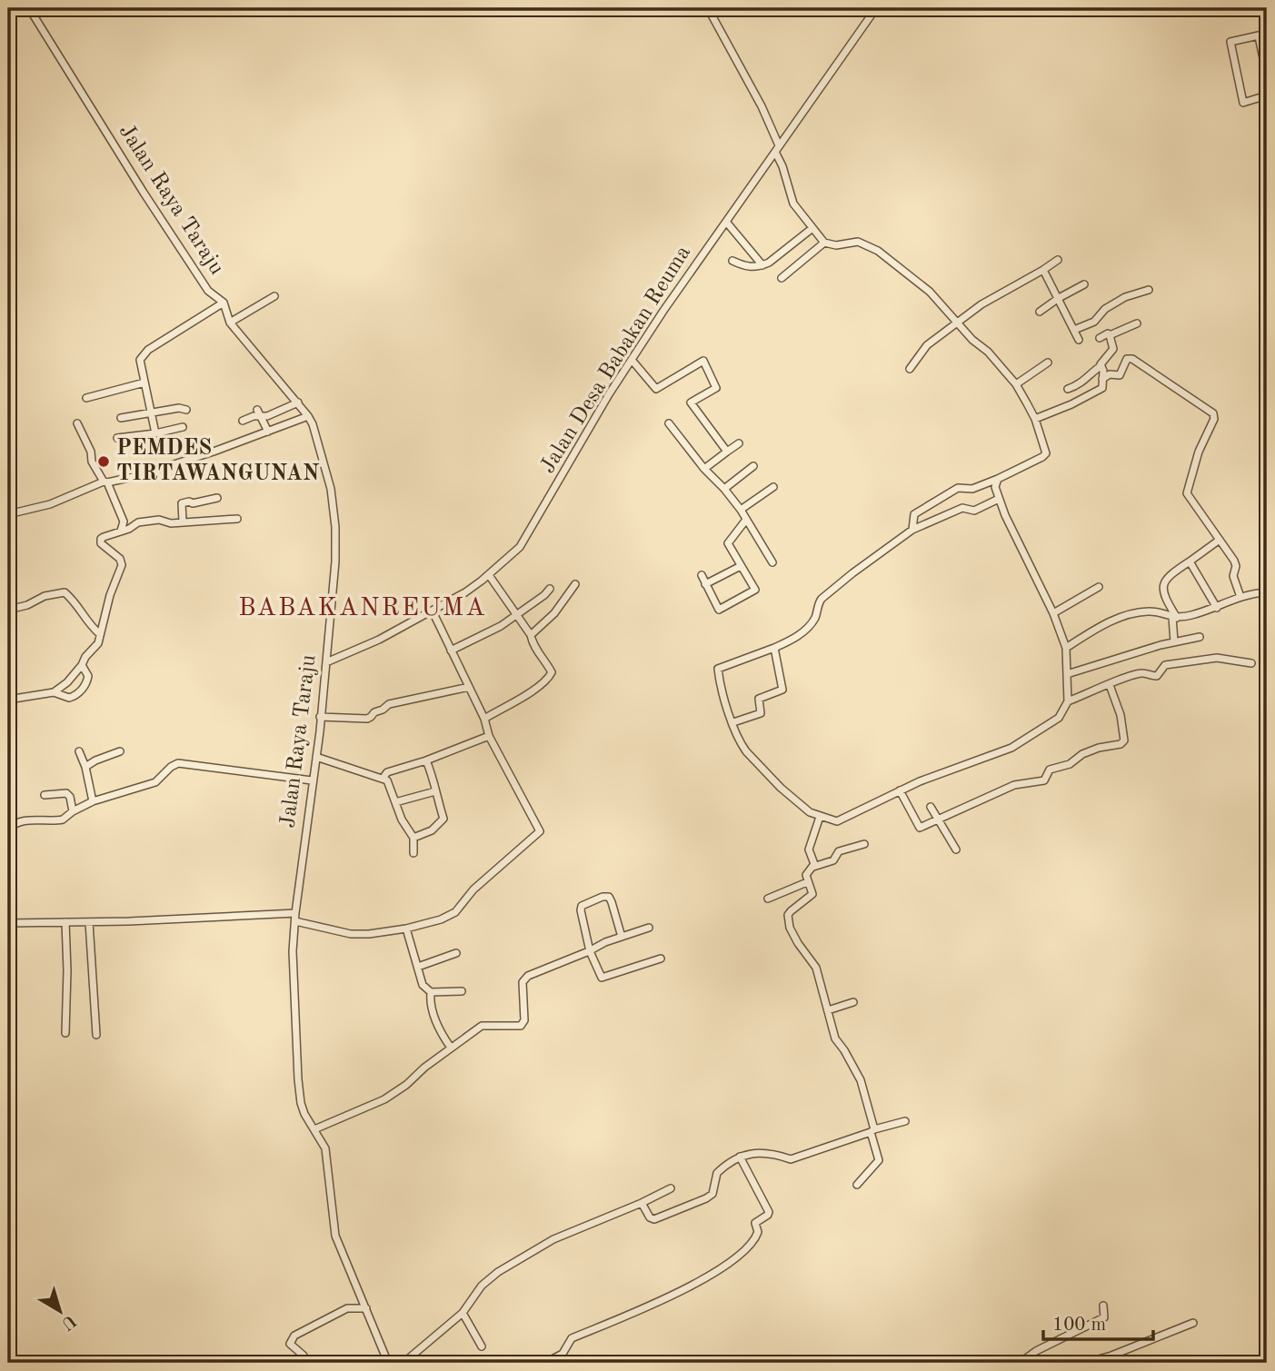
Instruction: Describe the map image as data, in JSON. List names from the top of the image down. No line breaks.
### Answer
{"streets":{"street":["Jalan Raya Taraju","Jalan Desa Babakan Reuma"]},"crossings":[["Jalan Raya Taraju","Jalan Desa Babakan Reuma"]],"districts":["BABAKANREUMA"],"places":["PEMDES TIRTAWANGUNAN"],"scale_bar":"100 m","north":"bottom right"}
